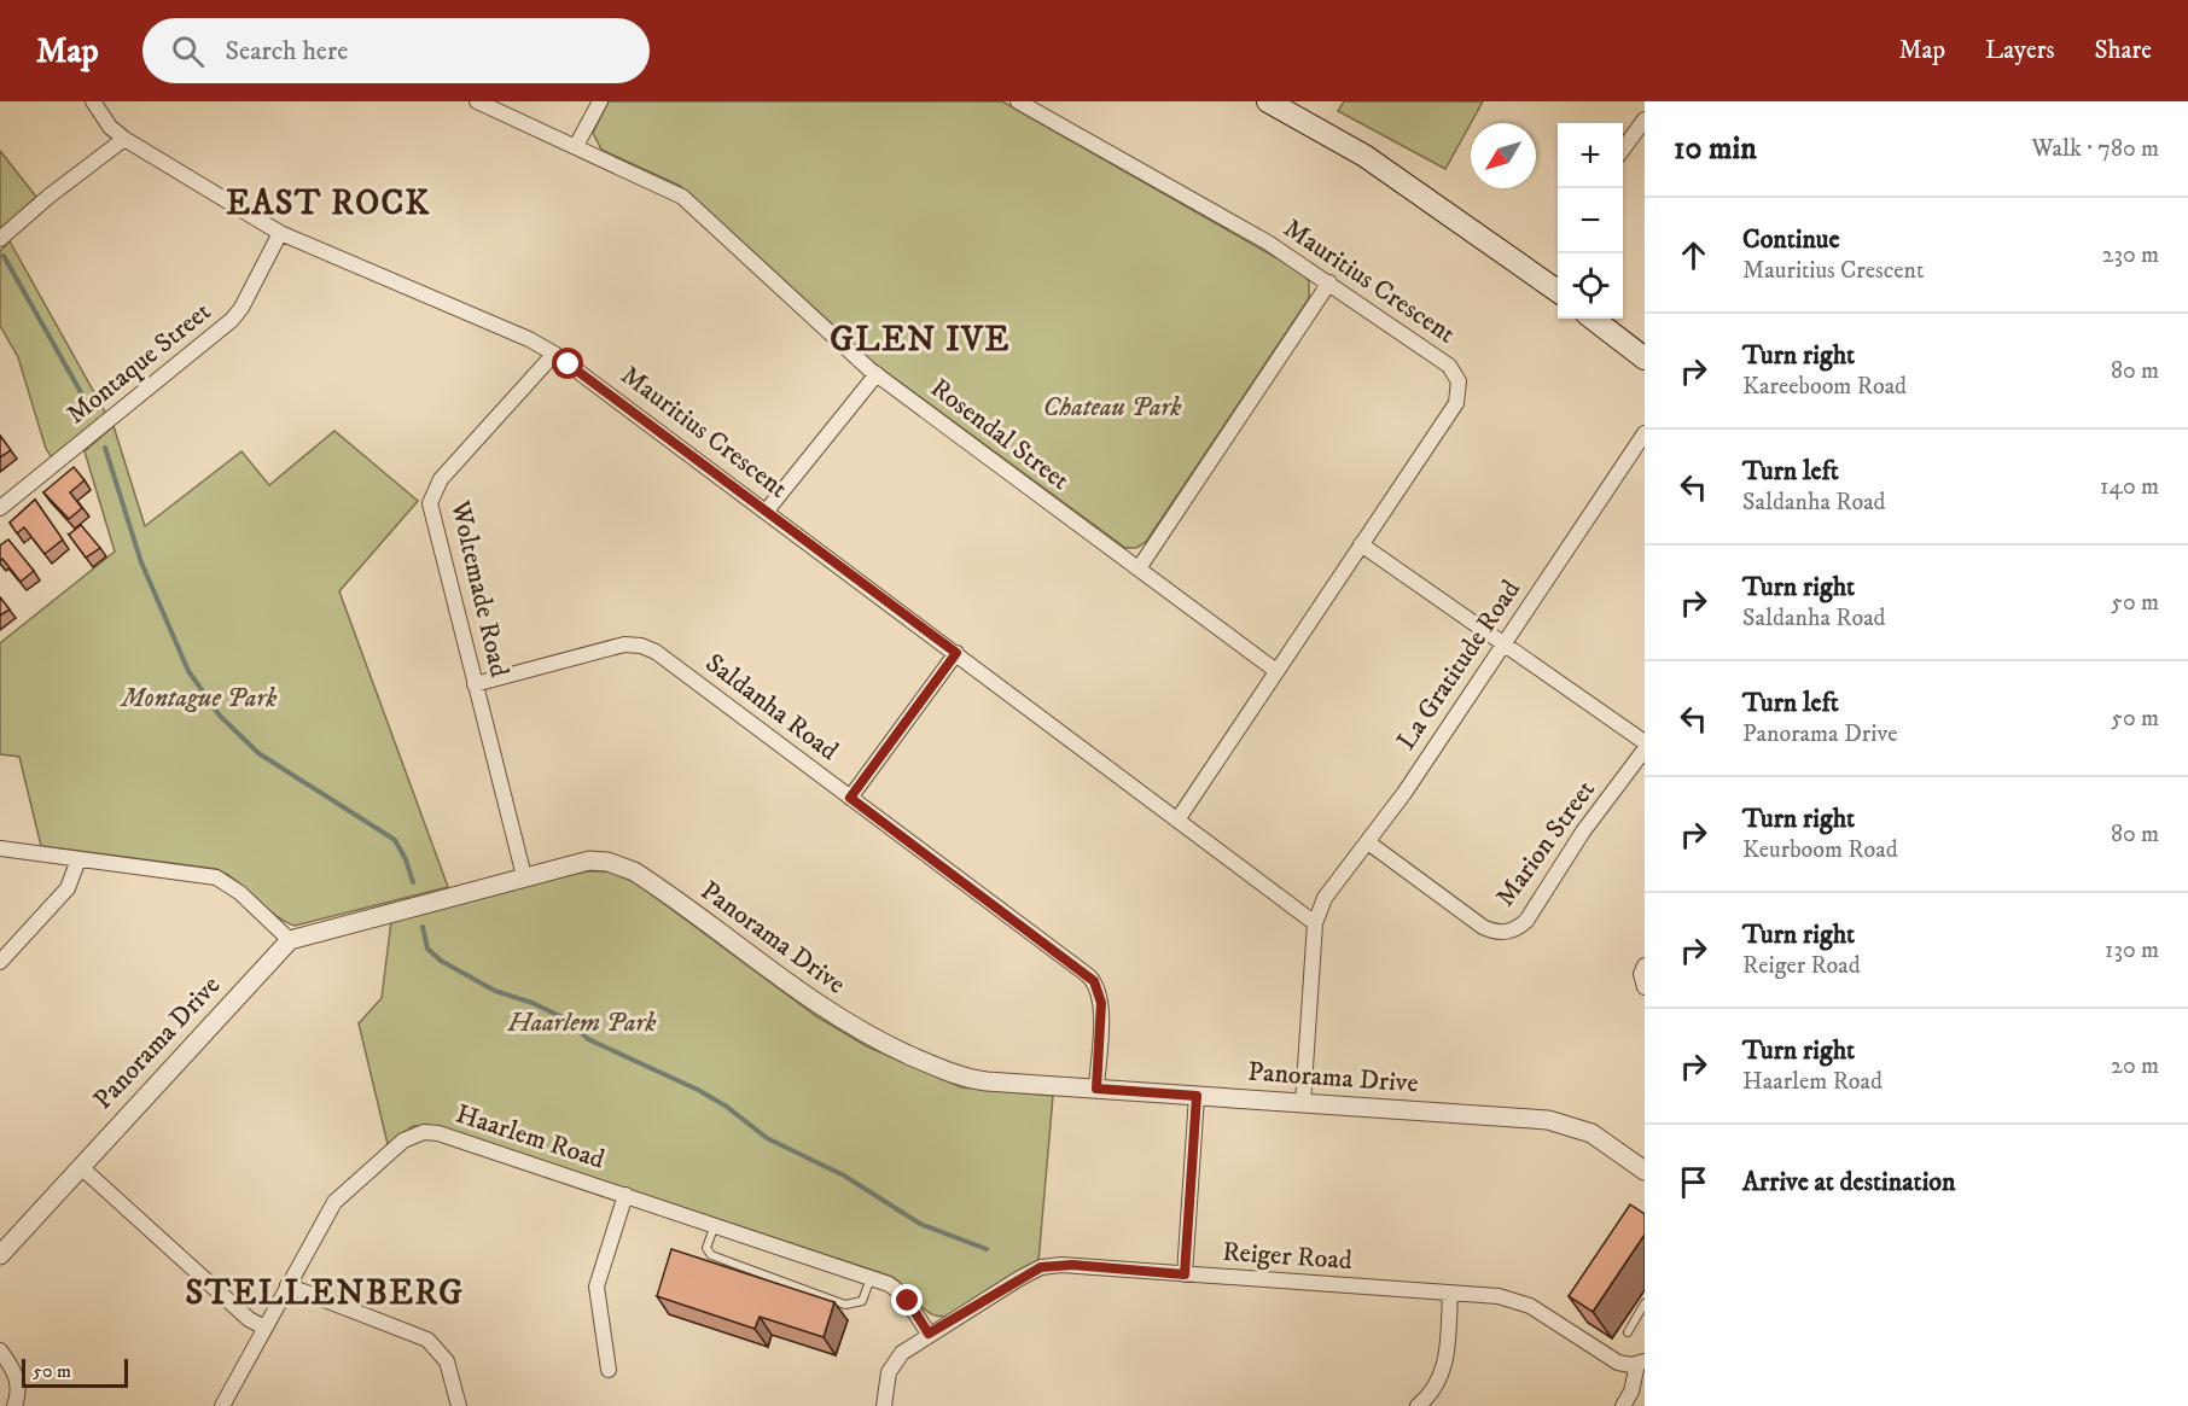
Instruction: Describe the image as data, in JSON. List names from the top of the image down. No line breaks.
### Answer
{"streets":{"street":["Mauritius Crescent","Montaque Street","Rosendal Street","Woltemade Road","La Gratitude Road","Saldanha Road","Marion Street","Panorama Drive","Haarlem Road","Reiger Road"]},"crossings":[["Mauritius Crescent","Montaque Street"],["Mauritius Crescent","Rosendal Street"],["Mauritius Crescent","Woltemade Road"],["Mauritius Crescent","La Gratitude Road"],["Woltemade Road","Saldanha Road"],["Woltemade Road","Panorama Drive"],["La Gratitude Road","Marion Street"],["Saldanha Road","Panorama Drive"],["Haarlem Road","Reiger Road"]],"districts":["EAST ROCK","GLEN IVE","STELLENBERG"],"parks":["Chateau Park","Montague Park","Haarlem Park"],"scale_bar":"50 m","north":"bottom left","page":{"header":"Map","search":"Search here","nav":["Map","Layers","Share"],"heading":["10 min","Walk · 780 m"],"map_buttons":["+","−"],"list":[["Continue","Mauritius Crescent","230 m"],["Turn right","Kareeboom Road","80 m"],["Turn left","Saldanha Road","140 m"],["Turn right","Saldanha Road","50 m"],["Turn left","Panorama Drive","50 m"],["Turn right","Keurboom Road","80 m"],["Turn right","Reiger Road","130 m"],["Turn right","Haarlem Road","20 m"],"Arrive at destination"],"scale":"50 m"}}
